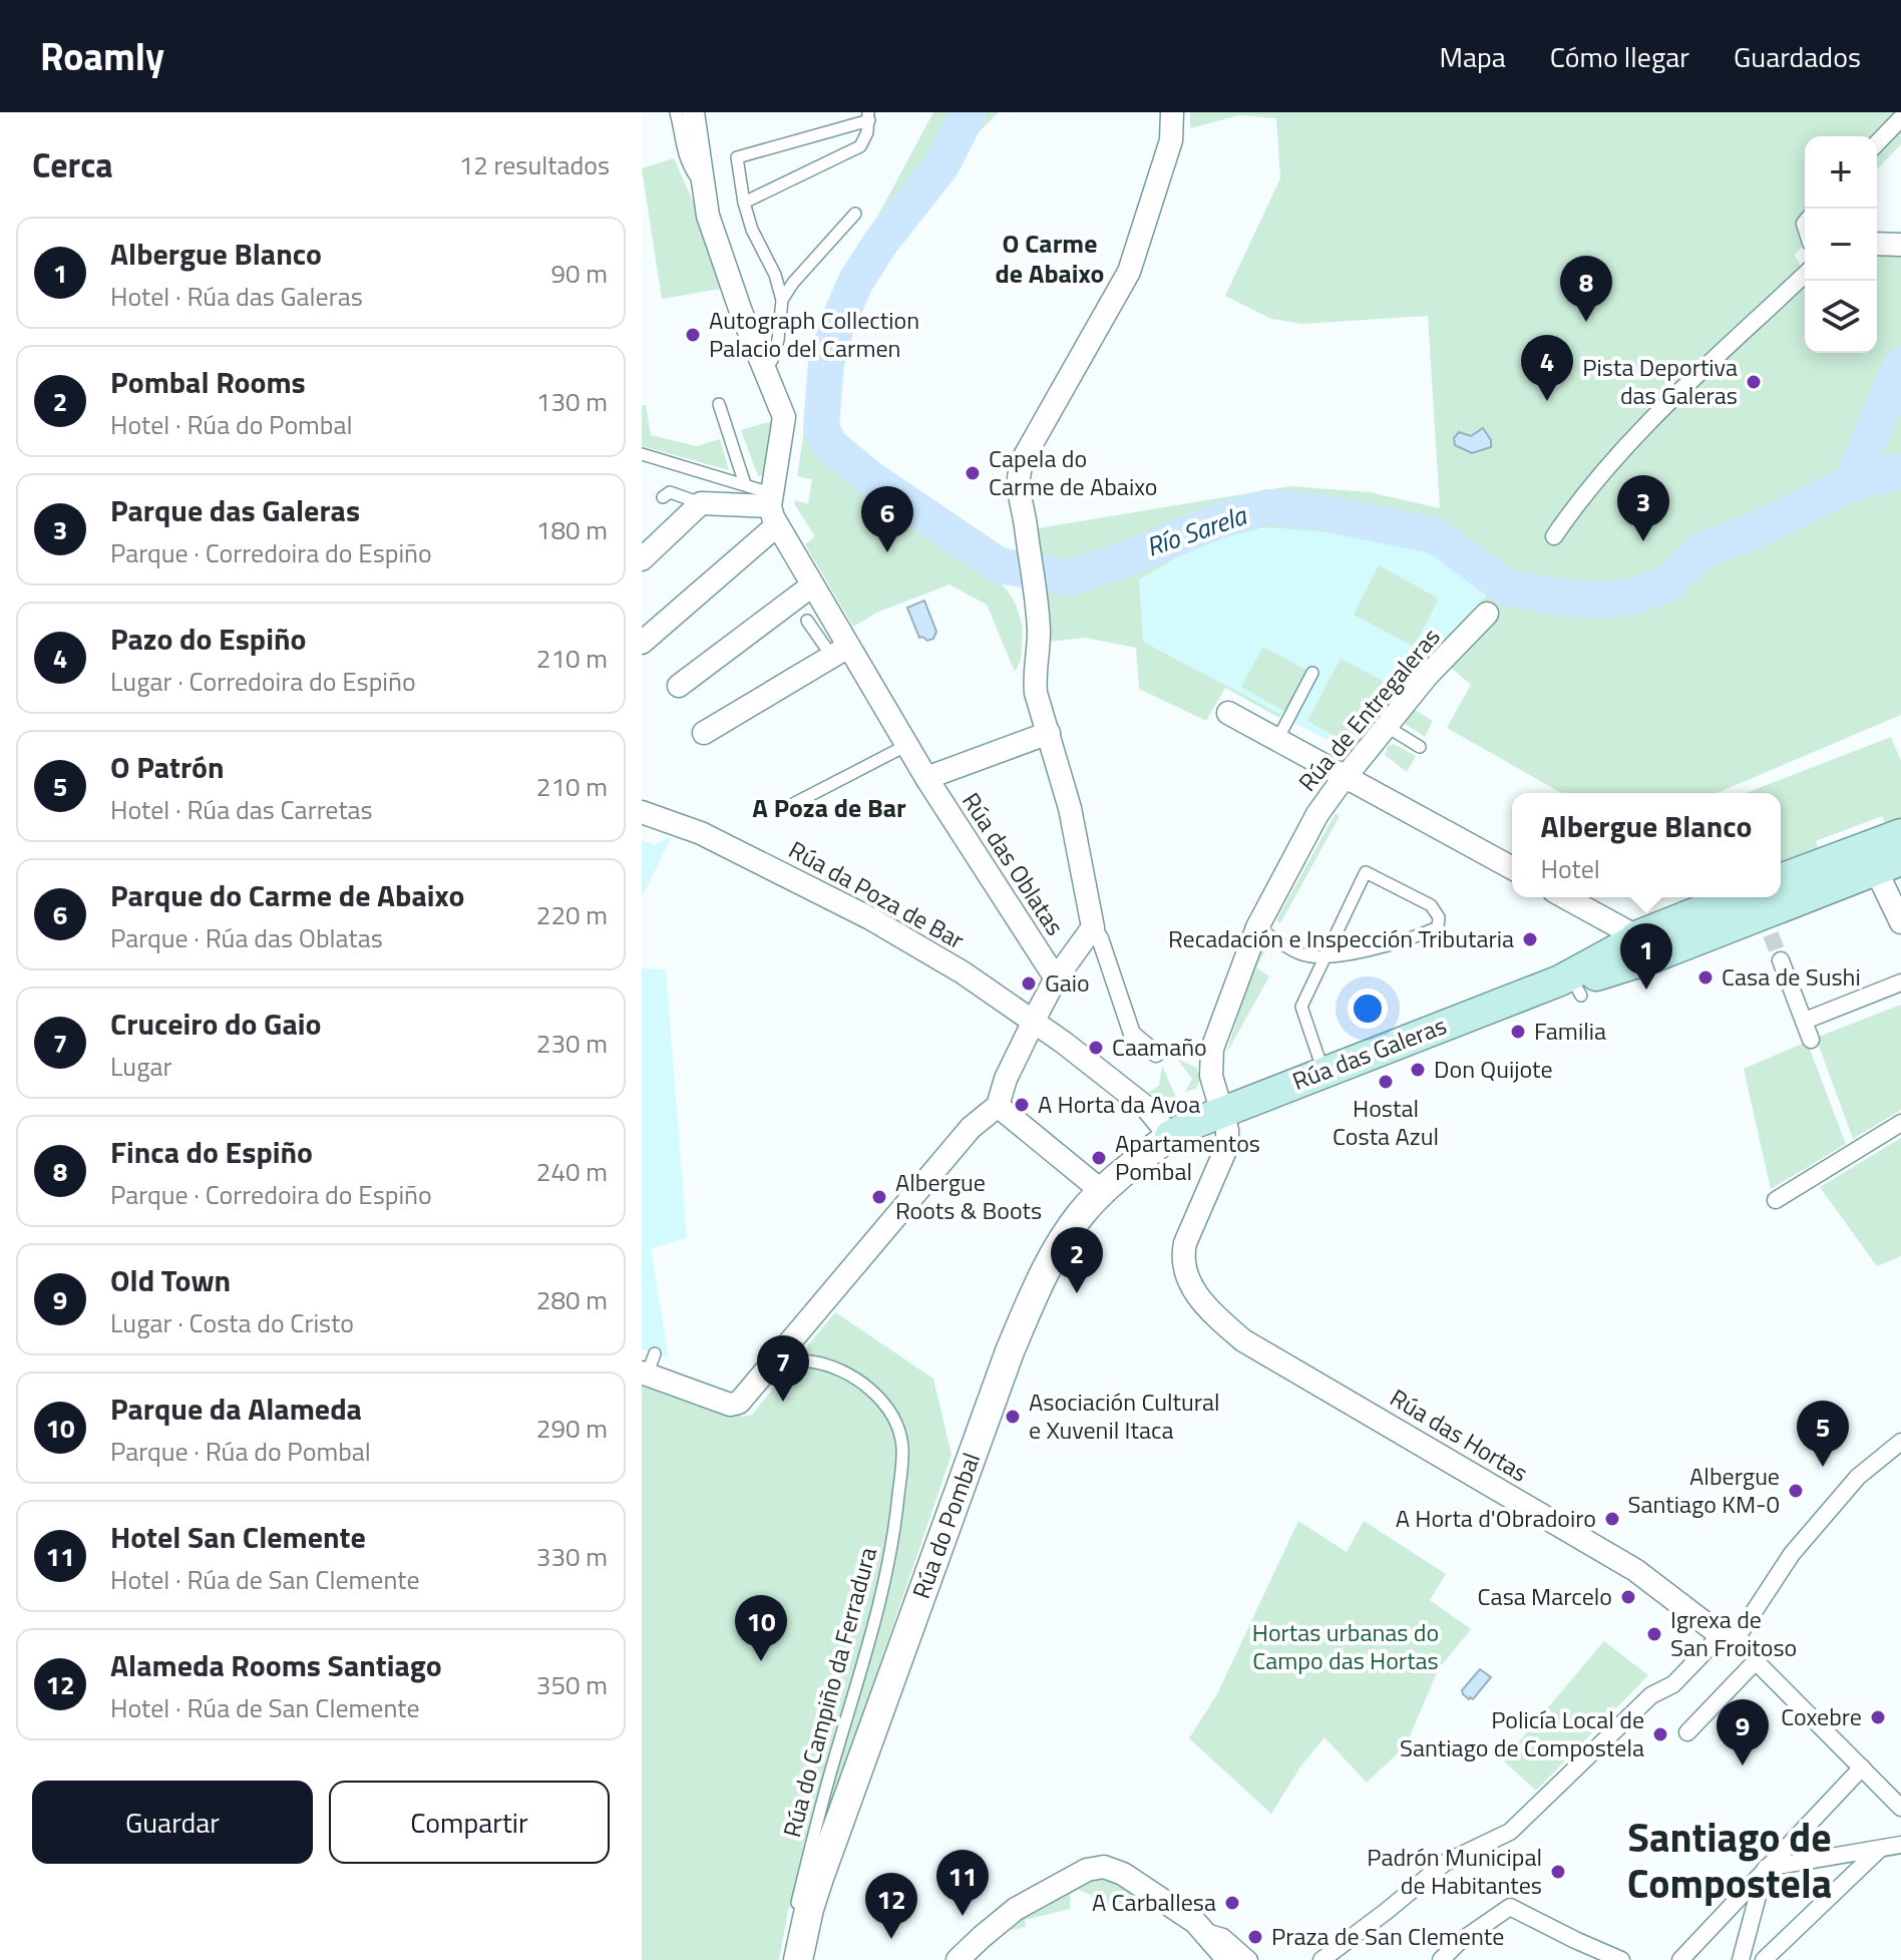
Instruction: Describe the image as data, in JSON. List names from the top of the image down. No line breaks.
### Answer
{"streets":{"main road":["Rúa das Galeras"],"street":["Rúa de Entregaleras","Rúa das Oblatas","Rúa da Poza de Bar","Rúa das Hortas","Rúa do Pombal"],"lane":["Rúa do Campiño da Ferradura"]},"crossings":[["Rúa de Entregaleras","Rúa das Galeras"],["Rúa de Entregaleras","Rúa das Hortas"],["Rúa da Poza de Bar","Rúa das Galeras"],["Rúa da Poza de Bar","Rúa do Pombal"],["Rúa das Galeras","Rúa das Hortas"],["Rúa das Galeras","Rúa do Pombal"],["Rúa do Pombal","Rúa do Campiño da Ferradura"]],"districts":["O Carme de Abaixo","A Poza de Bar","Santiago de Compostela"],"water":["Río Sarela"],"parks":["Hortas urbanas do Campo das Hortas"],"places":["Autograph Collection Palacio del Carmen","Pista Deportiva das Galeras","Capela do Carme de Abaixo","Recadación e Inspección Tributaria","Casa de Sushi","Gaio","Familia","Caamaño","Don Quijote","Hostal Costa Azul","A Horta da Avoa","Apartamentos Pombal","Albergue Roots & Boots","Asociación Cultural e Xuvenil Itaca","Albergue Santiago KM-0","A Horta d'Obradoiro","Casa Marcelo","Igrexa de San Froitoso","Coxebre","Policía Local de Santiago de Compostela","Padrón Municipal de Habitantes","A Carballesa","Praza de San Clemente"],"page":{"header":"Roamly","nav":["Mapa","Cómo llegar","Guardados"],"heading":["Cerca","12 resultados"],"map_buttons":["+","−"],"list":[{"mark":"1","name":"Albergue Blanco","note":"Hotel · Rúa das Galeras","value":"90 m"},{"mark":"2","name":"Pombal Rooms","note":"Hotel · Rúa do Pombal","value":"130 m"},{"mark":"3","name":"Parque das Galeras","note":"Parque · Corredoira do Espiño","value":"180 m"},{"mark":"4","name":"Pazo do Espiño","note":"Lugar · Corredoira do Espiño","value":"210 m"},{"mark":"5","name":"O Patrón","note":"Hotel · Rúa das Carretas","value":"210 m"},{"mark":"6","name":"Parque do Carme de Abaixo","note":"Parque · Rúa das Oblatas","value":"220 m"},{"mark":"7","name":"Cruceiro do Gaio","note":"Lugar","value":"230 m"},{"mark":"8","name":"Finca do Espiño","note":"Parque · Corredoira do Espiño","value":"240 m"},{"mark":"9","name":"Old Town","note":"Lugar · Costa do Cristo","value":"280 m"},{"mark":"10","name":"Parque da Alameda","note":"Parque · Rúa do Pombal","value":"290 m"},{"mark":"11","name":"Hotel San Clemente","note":"Hotel · Rúa de San Clemente","value":"330 m"},{"mark":"12","name":"Alameda Rooms Santiago","note":"Hotel · Rúa de San Clemente","value":"350 m"}],"pins":["8","4","3","6","1","2","7","5","10","9","11","12"],"popup":["Albergue Blanco","Hotel"],"buttons":["Guardar","Compartir"]}}
